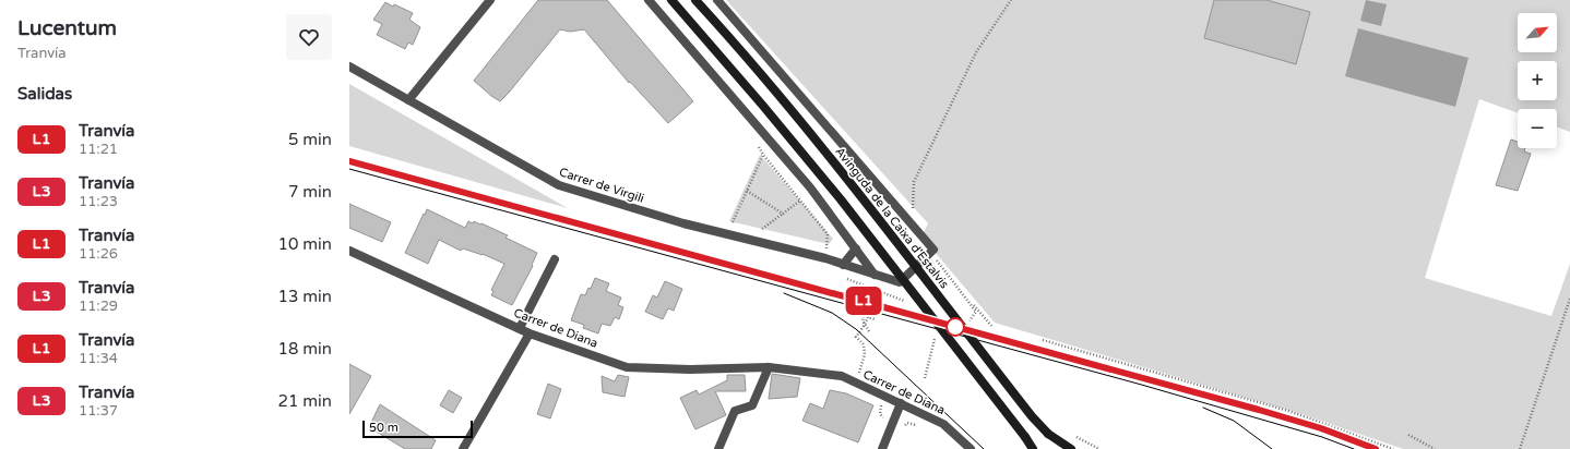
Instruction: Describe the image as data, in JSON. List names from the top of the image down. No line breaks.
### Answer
{"streets":{"main road":["Avinguda de la Caixa d'Estalvis"],"street":["Carrer de Virgili","Carrer de Diana"]},"crossings":[["Carrer de Virgili","Avinguda de la Caixa d'Estalvis"]],"lines":["tram line L1"],"scale_bar":"50 m","north":"top right","page":{"heading":[["Lucentum","Tranvía"],"Salidas"],"on_map":"L1","map_buttons":["+","−"],"list":[{"mark":"L1","name":"Tranvía","note":"11:21","value":"5 min"},{"mark":"L3","name":"Tranvía","note":"11:23","value":"7 min"},{"mark":"L1","name":"Tranvía","note":"11:26","value":"10 min"},{"mark":"L3","name":"Tranvía","note":"11:29","value":"13 min"},{"mark":"L1","name":"Tranvía","note":"11:34","value":"18 min"},{"mark":"L3","name":"Tranvía","note":"11:37","value":"21 min"}],"scale":"50 m"}}
